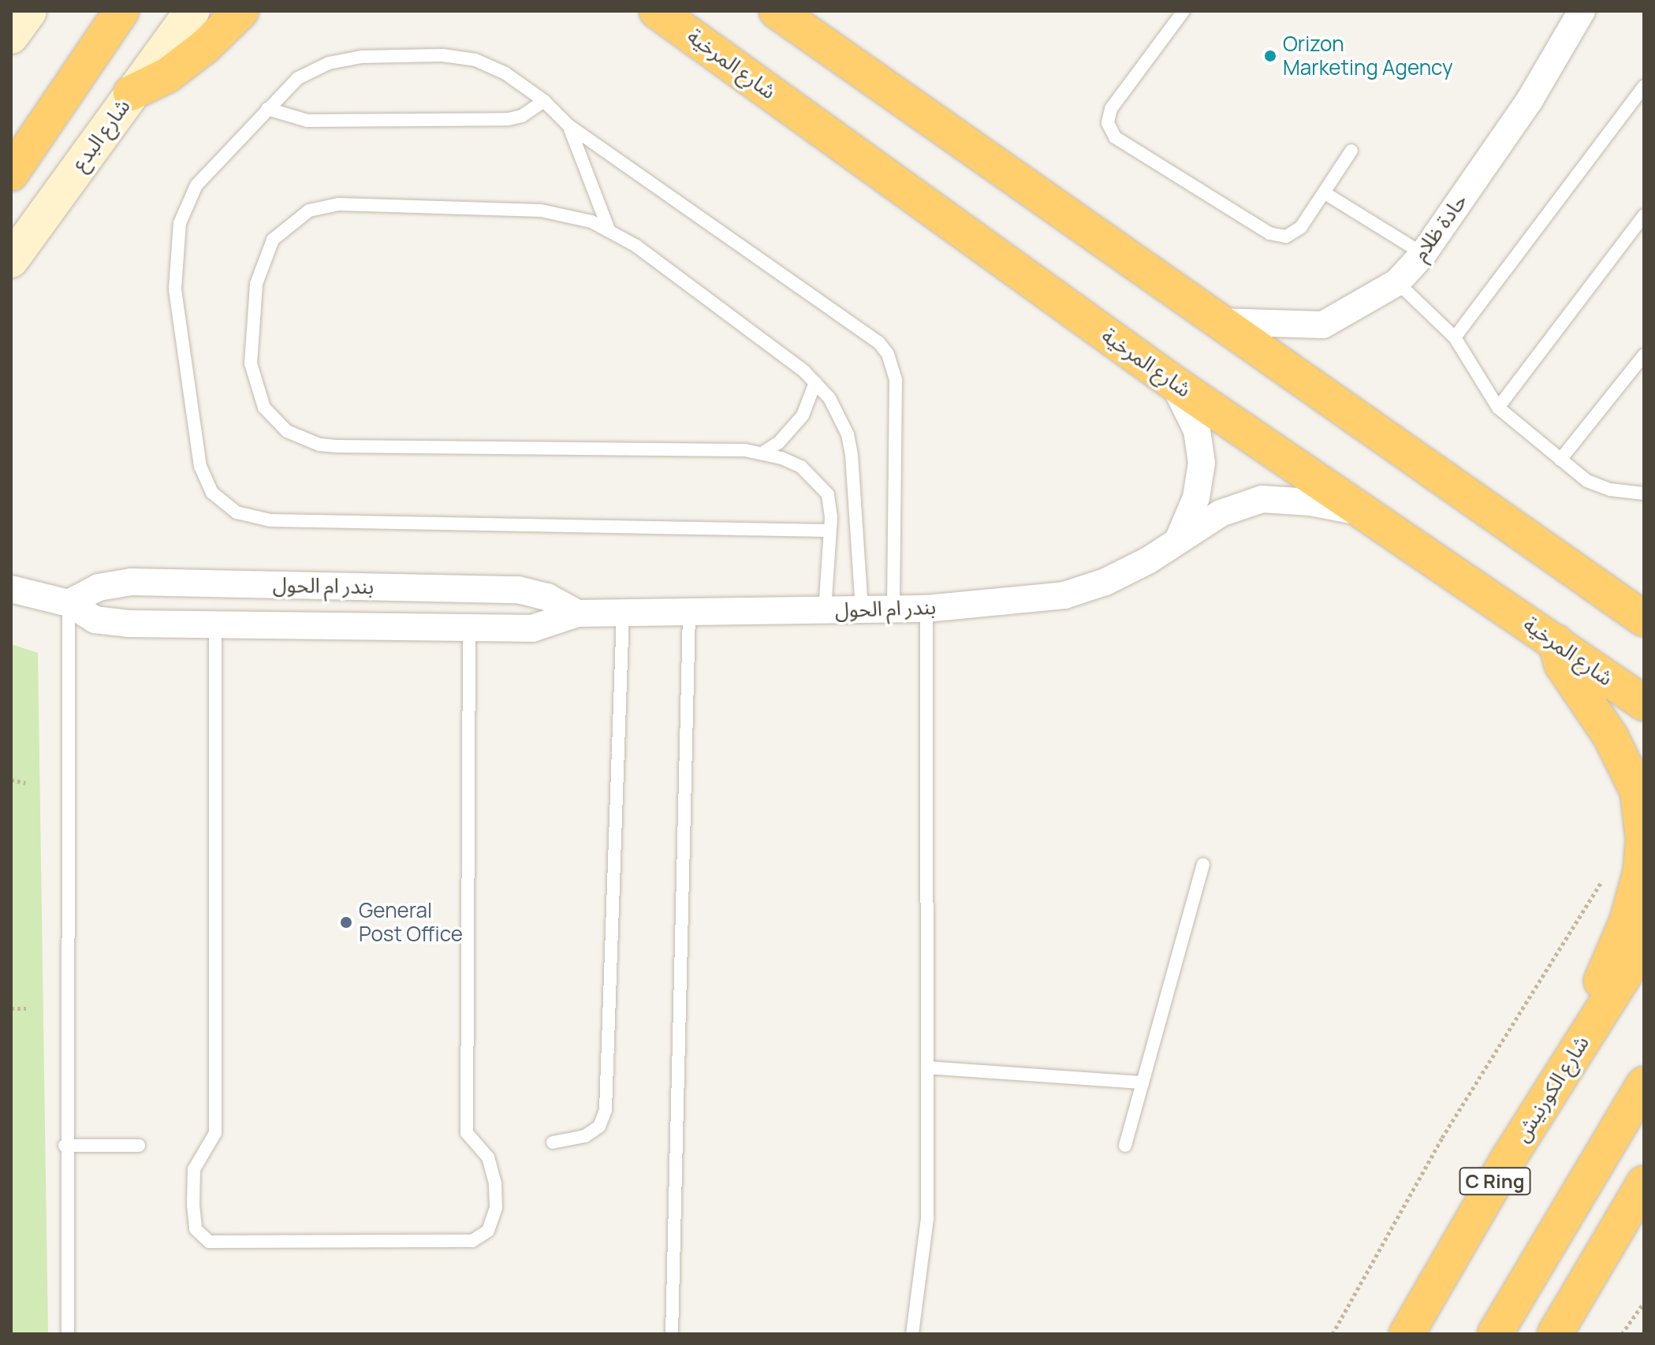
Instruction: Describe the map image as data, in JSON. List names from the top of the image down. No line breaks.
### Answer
{"streets":{"highway":["شارع المرخية","شارع الكورنيش","C Ring"],"main road":["شارع البدع"],"street":["حادة ظلام","بندر ام الحول"]},"crossings":[["شارع المرخية","بندر ام الحول"]],"places":["Orizon Marketing Agency","General Post Office"]}
